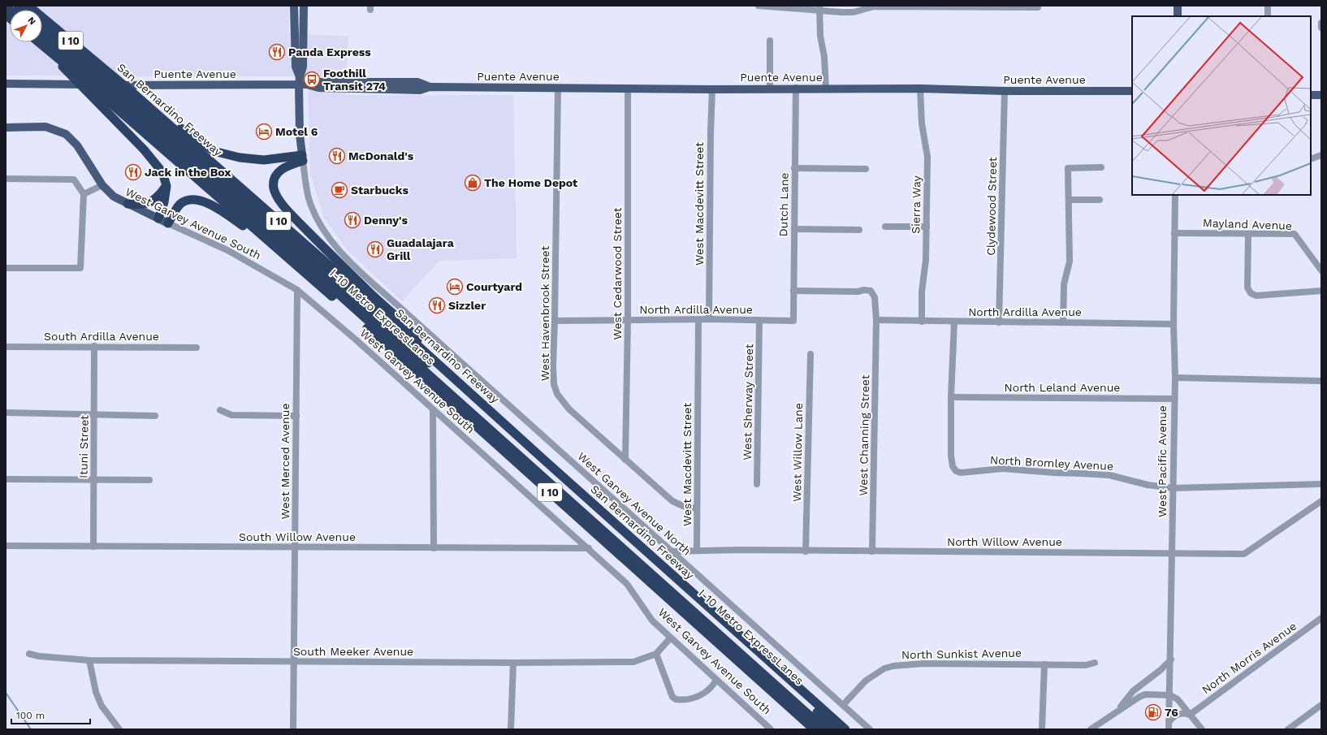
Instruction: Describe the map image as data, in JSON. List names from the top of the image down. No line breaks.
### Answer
{"streets":{"highway":["I 10","San Bernardino Freeway","I-10 Metro ExpressLanes"],"main road":["Puente Avenue","West Garvey Avenue South"],"street":["West Macdevitt Street","Dutch Lane","Sierra Way","Clydewood Street","Mayland Avenue","West Cedarwood Street","North Ardilla Avenue","West Havenbrook Street","South Ardilla Avenue","North Leland Avenue","West Sherway Street","West Channing Street","Ituni Street","West Willow Lane","West Merced Avenue","West Pacific Avenue","North Bromley Avenue","West Garvey Avenue North","South Willow Avenue","North Willow Avenue","South Meeker Avenue","North Sunkist Avenue","North Morris Avenue"]},"crossings":[["I 10","I-10 Metro ExpressLanes"],["Puente Avenue","West Macdevitt Street"],["Puente Avenue","Dutch Lane"],["Puente Avenue","Sierra Way"],["Puente Avenue","Clydewood Street"],["Puente Avenue","West Cedarwood Street"],["Puente Avenue","West Havenbrook Street"],["West Macdevitt Street","North Ardilla Avenue"],["West Macdevitt Street","West Havenbrook Street"],["West Macdevitt Street","North Willow Avenue"],["Dutch Lane","North Ardilla Avenue"],["Dutch Lane","West Channing Street"],["Sierra Way","North Ardilla Avenue"],["Clydewood Street","North Ardilla Avenue"],["West Garvey Avenue South","West Merced Avenue"],["West Garvey Avenue South","South Willow Avenue"],["West Garvey Avenue South","South Meeker Avenue"],["Mayland Avenue","West Pacific Avenue"],["West Cedarwood Street","North Ardilla Avenue"],["West Cedarwood Street","West Havenbrook Street"],["North Ardilla Avenue","West Havenbrook Street"],["North Ardilla Avenue","West Sherway Street"],["North Ardilla Avenue","West Channing Street"],["North Ardilla Avenue","West Pacific Avenue"],["South Ardilla Avenue","Ituni Street"],["North Leland Avenue","West Pacific Avenue"],["North Leland Avenue","North Bromley Avenue"],["West Channing Street","North Willow Avenue"],["Ituni Street","South Willow Avenue"],["West Willow Lane","North Willow Avenue"],["West Merced Avenue","South Willow Avenue"],["West Merced Avenue","South Meeker Avenue"],["West Pacific Avenue","North Bromley Avenue"],["West Pacific Avenue","North Willow Avenue"],["West Garvey Avenue North","North Willow Avenue"],["West Garvey Avenue North","North Sunkist Avenue"]],"places":{"restaurant":["Panda Express","McDonald's","Jack in the Box","Denny's","Guadalajara Grill","Sizzler"],"bus stop":["Foothill Transit 274"],"hotel":["Motel 6","Courtyard"],"shop":["The Home Depot"],"cafe":["Starbucks"],"fuel station":["76"]},"scale_bar":"100 m","north":"top right"}
